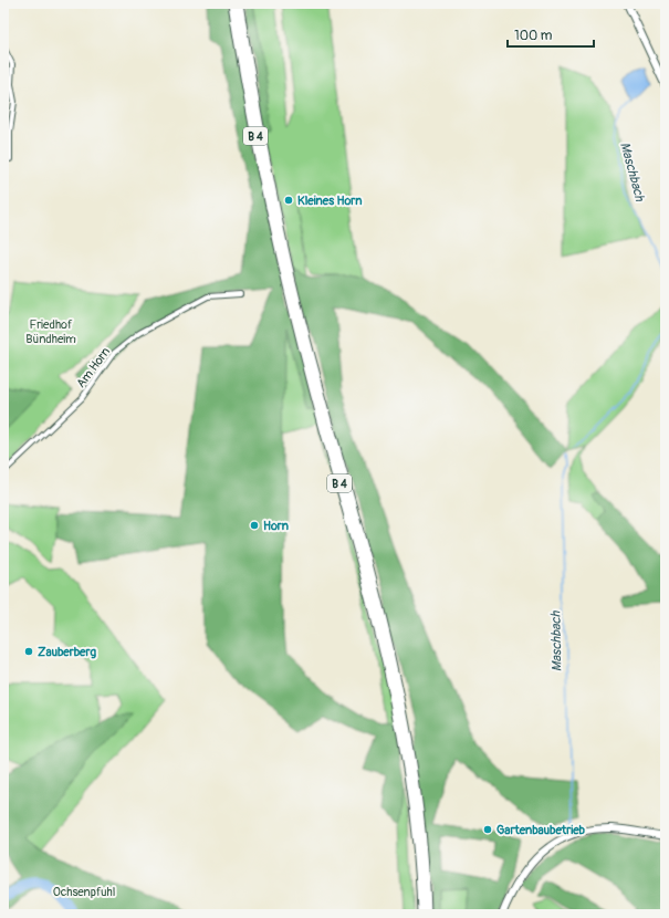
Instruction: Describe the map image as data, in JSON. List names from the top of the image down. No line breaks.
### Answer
{"streets":{"highway":["B 4"],"street":["Am Horn"]},"water":["Maschbach"],"parks":["Friedhof Bündheim","Ochsenpfuhl"],"places":["Kleines Horn","Horn","Zauberberg","Gartenbaubetrieb"],"scale_bar":"100 m"}
